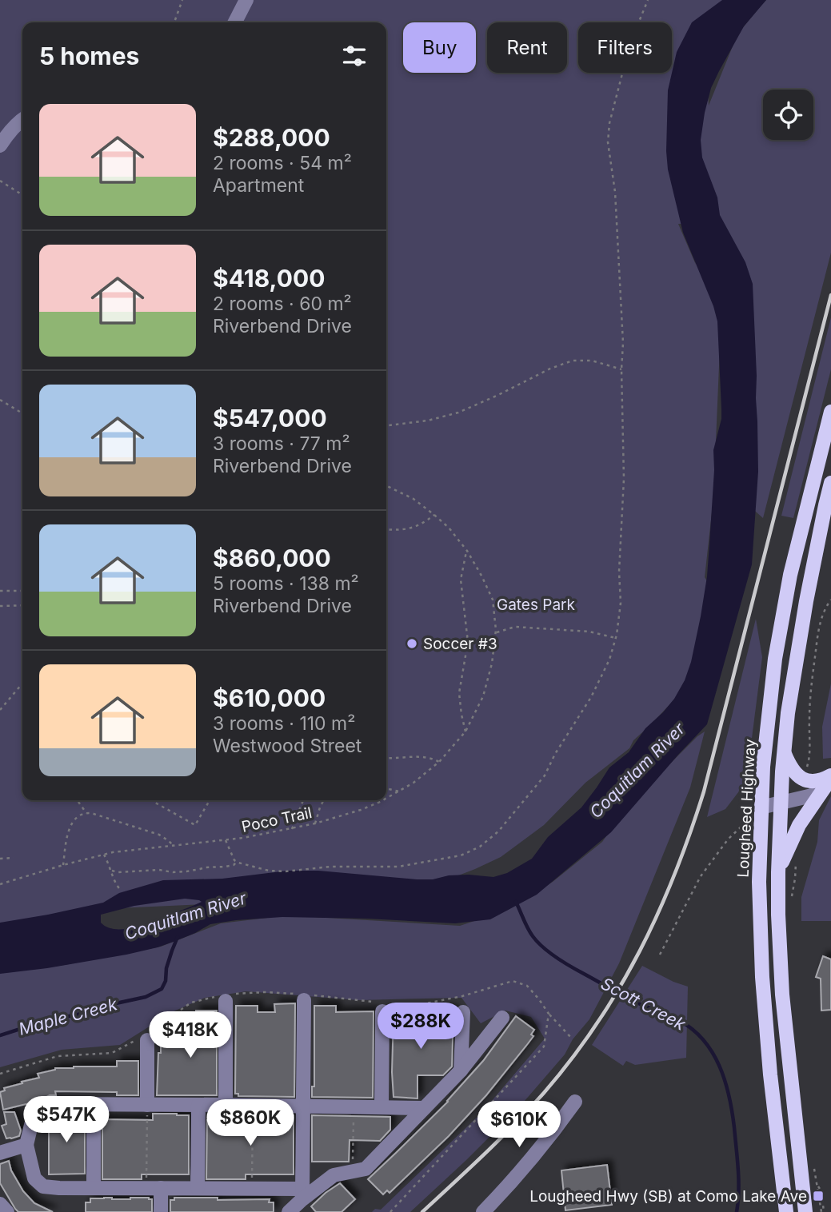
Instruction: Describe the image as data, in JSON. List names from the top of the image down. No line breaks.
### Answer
{"streets":{"main road":["Lougheed Highway"],"path":["Poco Trail"]},"water":["Coquitlam River","Scott Creek","Maple Creek"],"parks":["Gates Park"],"places":{"other":["Soccer #3"],"transit":["Lougheed Hwy (SB) at Como Lake Ave"]},"page":{"chip":["Buy","Rent","Filters"],"heading":"5 homes","list":[{"name":"$288,000","note":"2 rooms · 54 m² · Apartment"},{"name":"$418,000","note":"2 rooms · 60 m² · Riverbend Drive"},{"name":"$547,000","note":"3 rooms · 77 m² · Riverbend Drive"},{"name":"$860,000","note":"5 rooms · 138 m² · Riverbend Drive"},{"name":"$610,000","note":"3 rooms · 110 m² · Westwood Street"}],"price":["$288K","$418K","$547K","$860K","$610K"]}}
